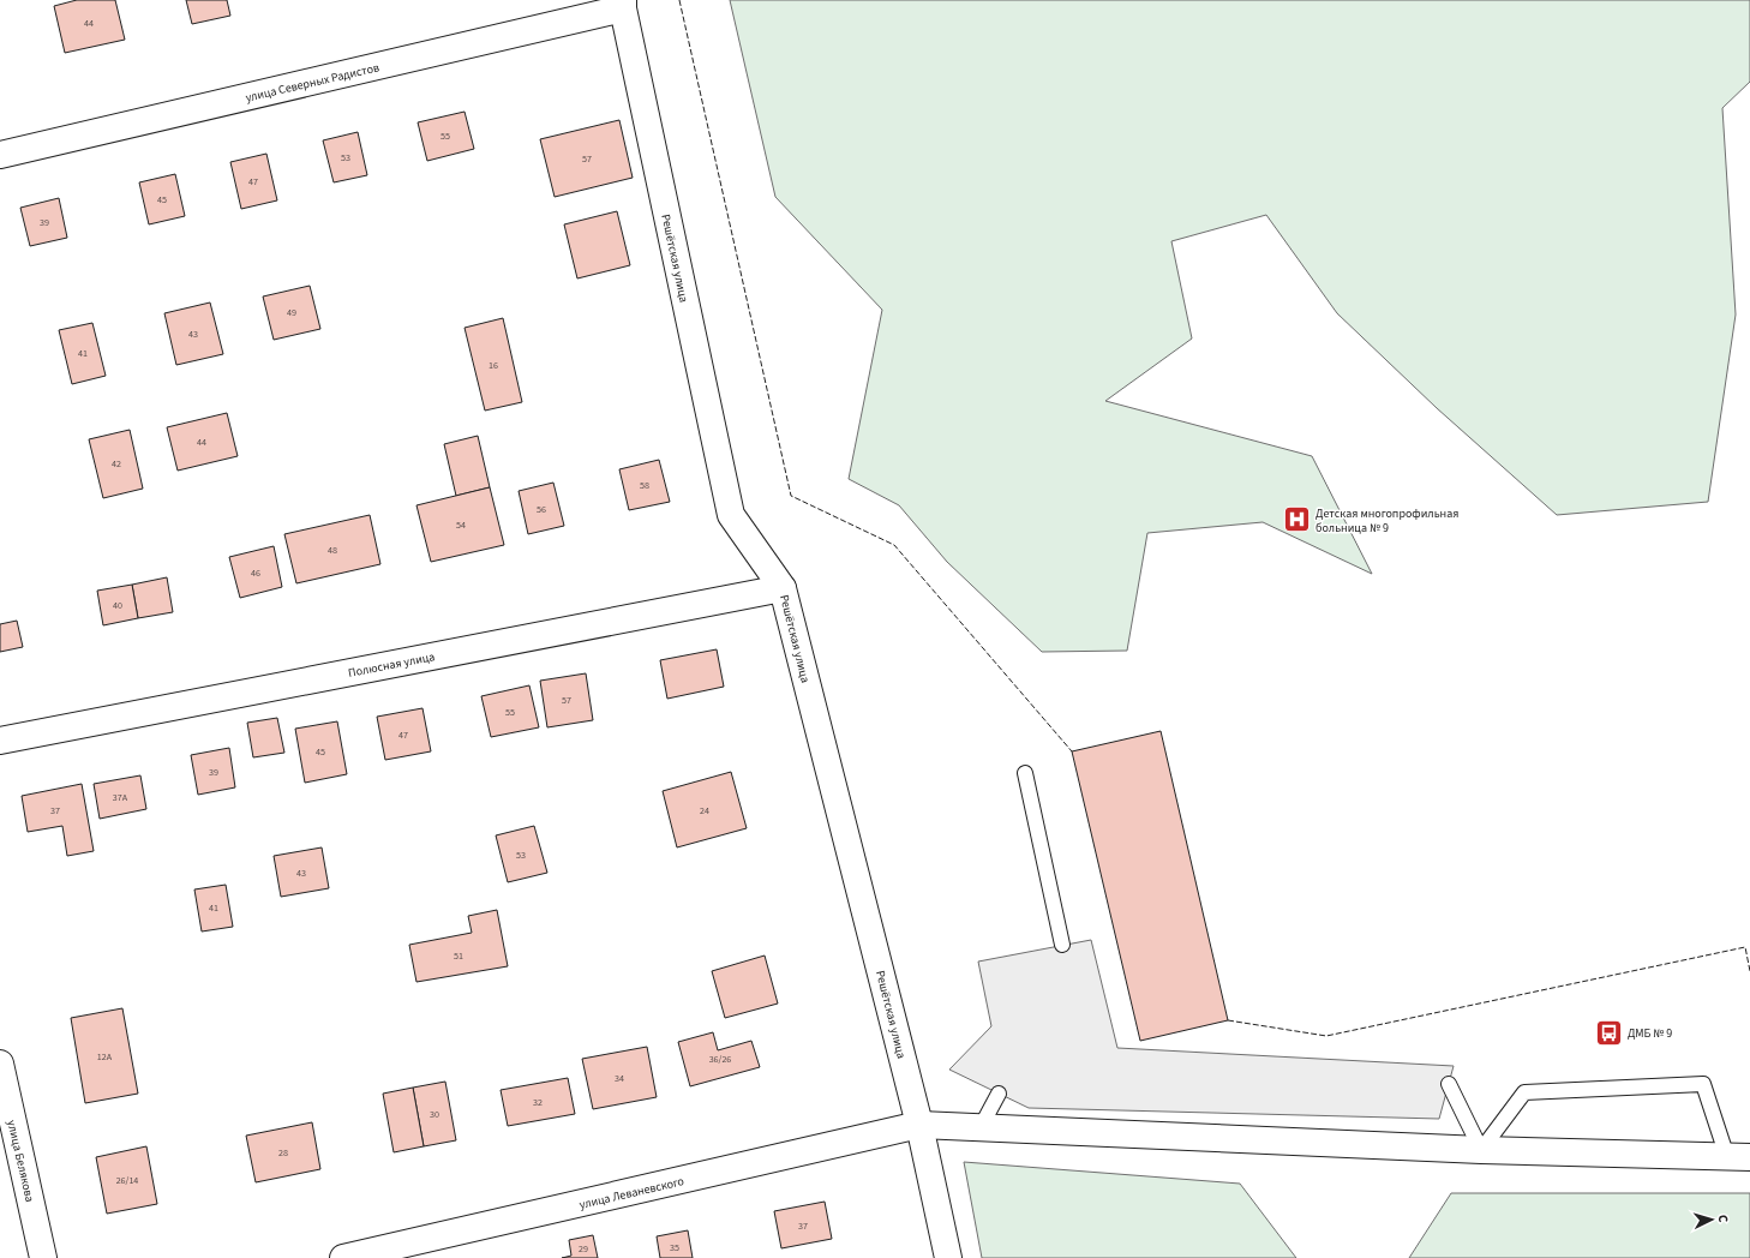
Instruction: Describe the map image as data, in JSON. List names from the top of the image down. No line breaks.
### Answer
{"streets":{"street":["улица Северных Радистов","Решётская улица","Полюсная улица","улица Белякова","улица Леваневского"]},"crossings":[["улица Северных Радистов","Решётская улица"],["Решётская улица","Полюсная улица"],["Решётская улица","улица Леваневского"]],"places":{"hospital":["Детская многопрофильная больница № 9"],"bus stop":["ДМБ № 9"]},"house_numbers":["44","55","53","57","47","45","39","49","43","41","16","44","42","58","56","54","48","46","40","57","55","47","45","39","37А","37","24","53","43","41","51","12А","36/26","34","32","30","28","26/14","37","35","29"],"north":"right"}
